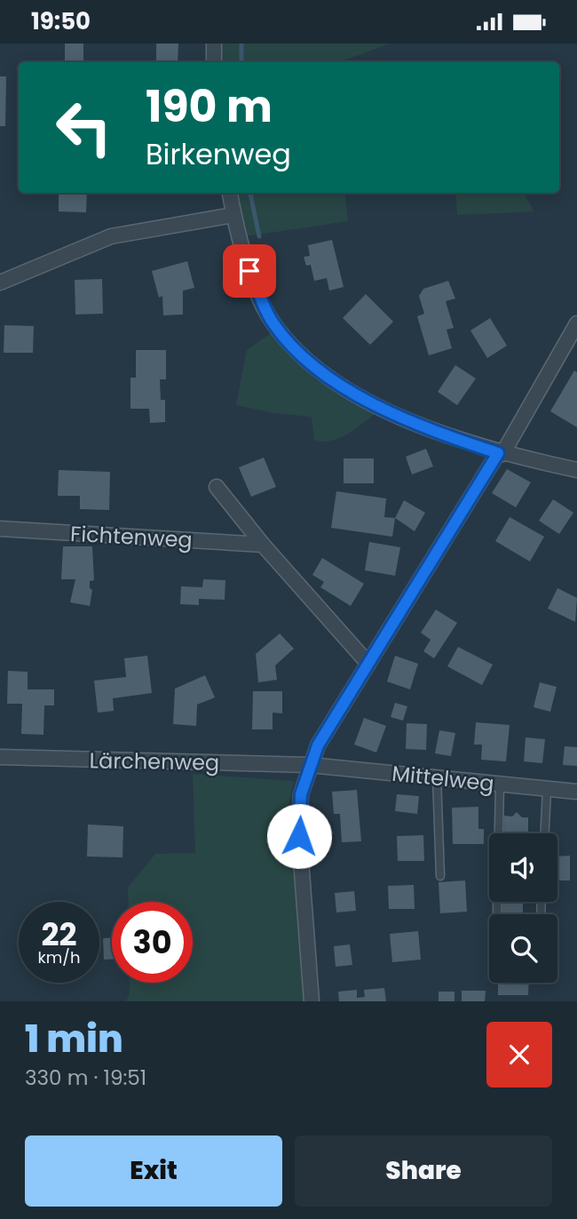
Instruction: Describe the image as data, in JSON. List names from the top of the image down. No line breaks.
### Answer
{"streets":{"street":["Fichtenweg","Lärchenweg","Mittelweg"]},"crossings":[["Lärchenweg","Mittelweg"]],"page":{"status":"19:50","turn":["190 m","Birkenweg"],"speed":"22 km/h","limit":"30","heading":["1 min","330 m · 19:51"],"buttons":["Exit","Share"]}}
